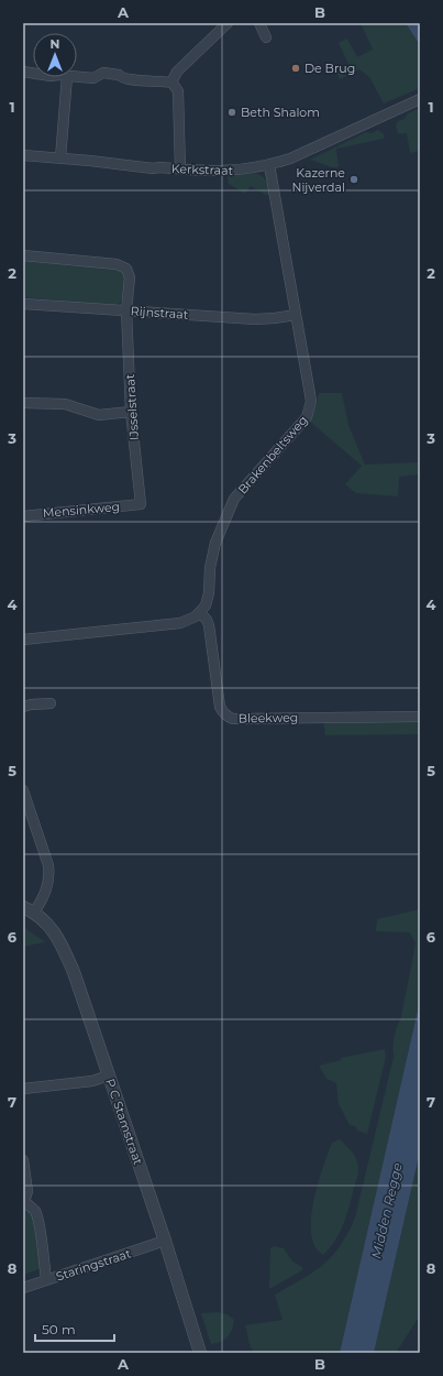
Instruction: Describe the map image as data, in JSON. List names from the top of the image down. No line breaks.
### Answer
{"streets":{"street":["Kerkstraat","Rijnstraat","IJsselstraat","Brakenbeltsweg","Mensinkweg","Bleekweg","P C Stamstraat","Staringstraat"]},"crossings":[["Kerkstraat","Brakenbeltsweg"],["Rijnstraat","IJsselstraat"],["Rijnstraat","Brakenbeltsweg"],["IJsselstraat","Mensinkweg"],["Brakenbeltsweg","Bleekweg"],["P C Stamstraat","Staringstraat"]],"water":["Midden Regge"],"places":["De Brug","Beth Shalom","Kazerne Nijverdal"],"scale_bar":"50 m","north":"top","grid":{"columns":["A","B"],"rows":["1","2","3","4","5","6","7","8"]}}
